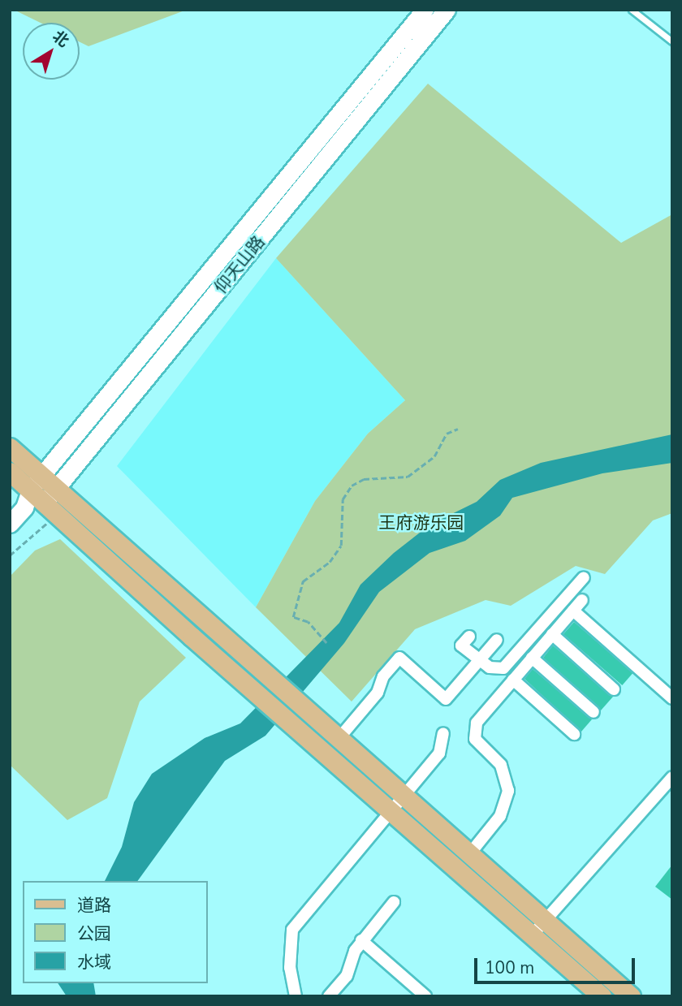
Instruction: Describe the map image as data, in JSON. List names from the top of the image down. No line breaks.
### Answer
{"streets":{"main road":["仰天山路"]},"parks":["王府游乐园"],"legend":["道路","公园","水域"],"scale_bar":"100 m","north":"top right"}
